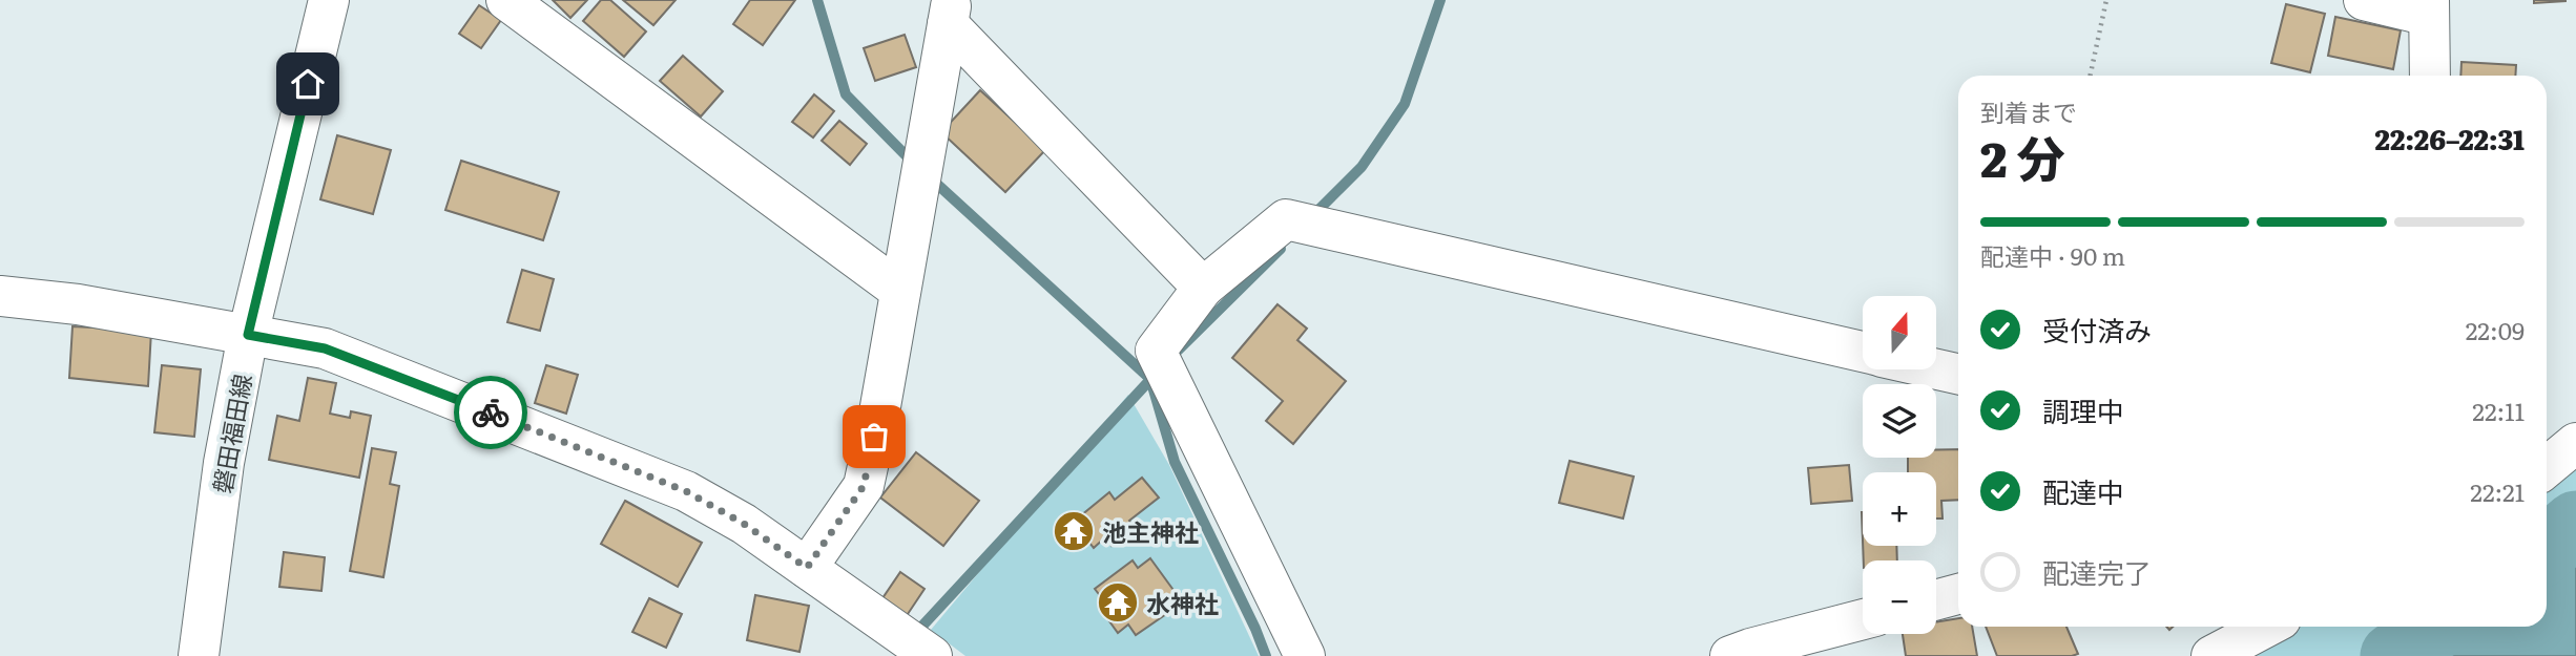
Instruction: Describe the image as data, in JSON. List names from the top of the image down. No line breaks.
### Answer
{"streets":{"street":["磐田福田線"]},"places":{"temple":["池主神社","水神社"]},"north":"top","page":{"heading":["2 分","到着まで","22:26–22:31"],"bar":"配達中 · 90 m","list":[["受付済み","22:09"],["調理中","22:11"],["配達中","22:21"],"配達完了"],"map_buttons":["+","−"]}}
